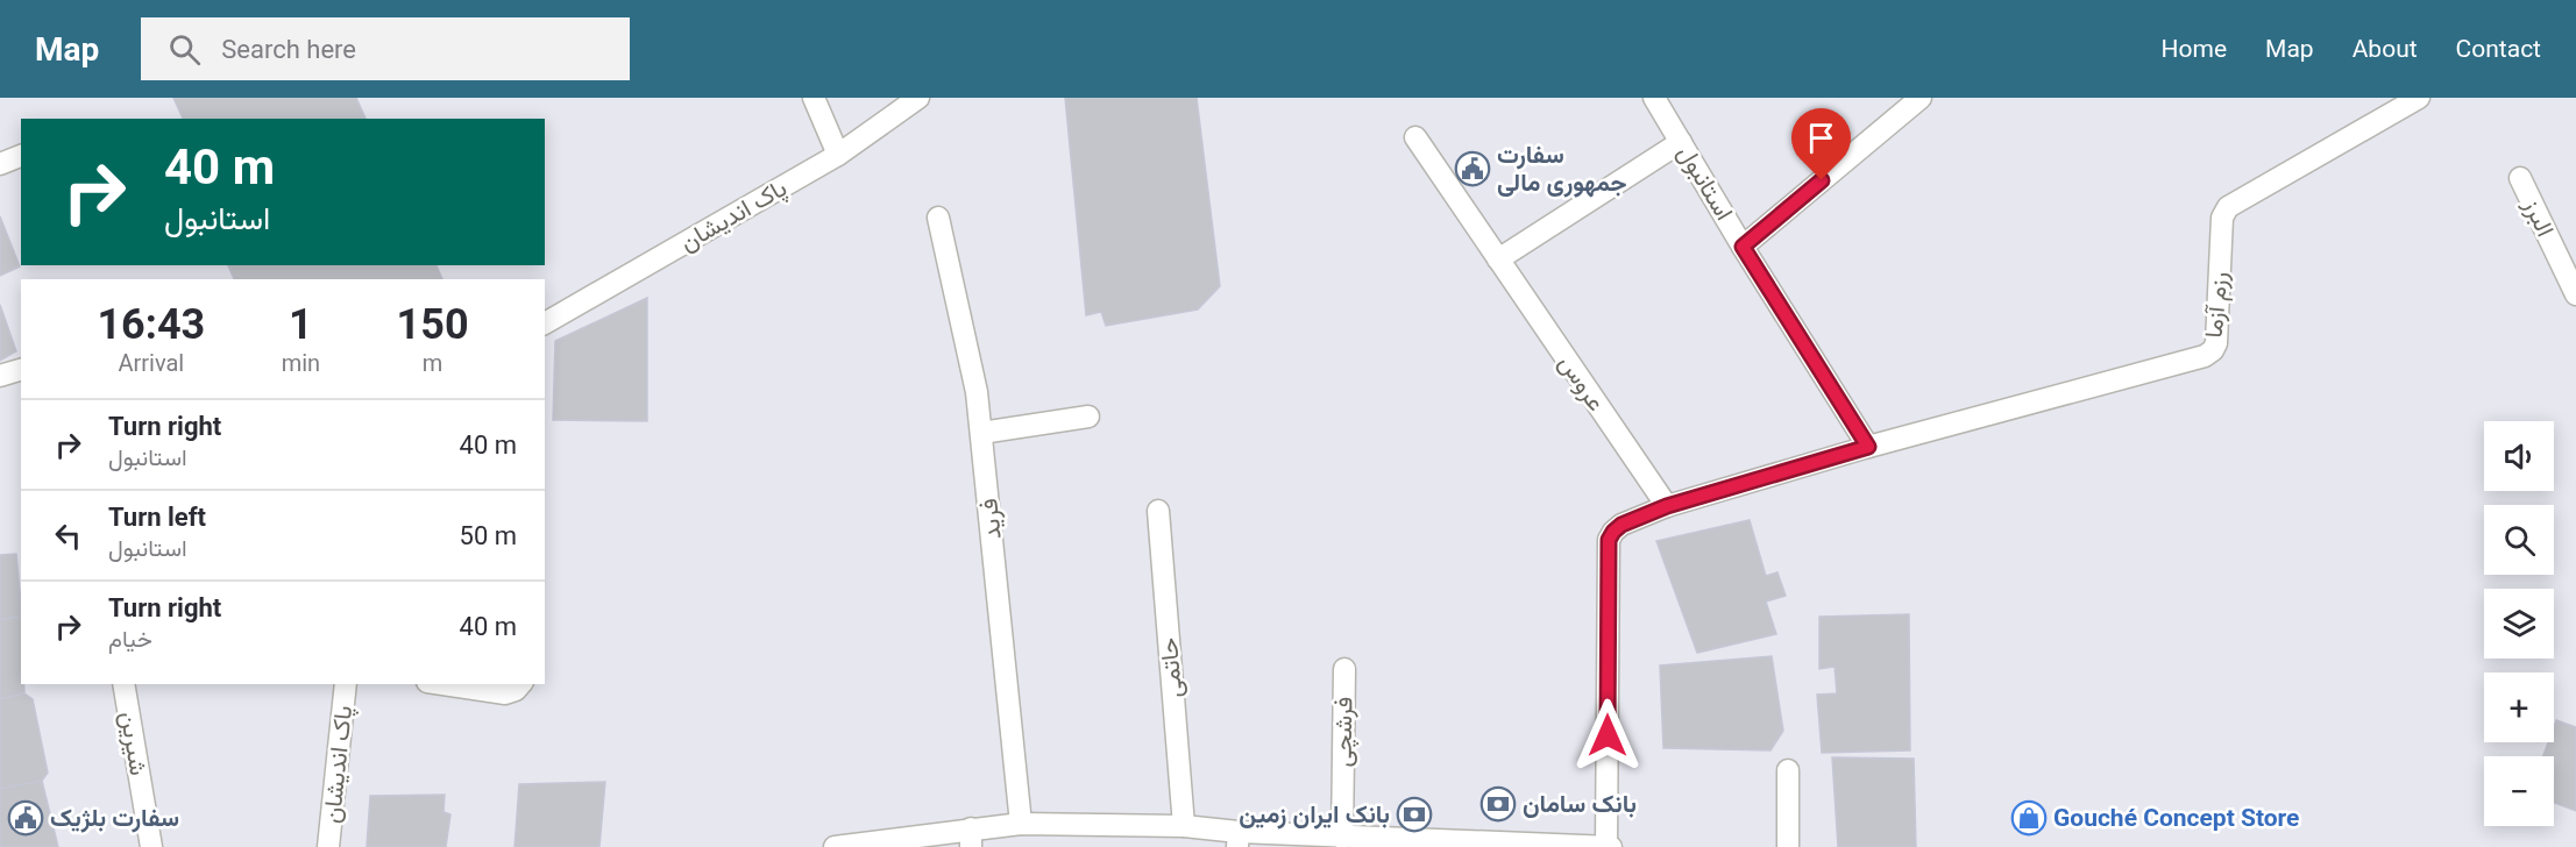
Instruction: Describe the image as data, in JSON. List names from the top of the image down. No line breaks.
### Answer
{"streets":{"street":["استانبول","پاک اندیشان","البرز","رزم آزما","عروس","فرید","حاتمی","فرشچی","شیرین"]},"crossings":[["استانبول","رزم آزما"]],"places":{"public building":["سفارت جمهوری مالی","سفارت بلژیک"],"bank":["بانک سامان","بانک ایران زمین"],"shop":["Gouché Concept Store"]},"page":{"header":"Map","search":"Search here","nav":["Home","Map","About","Contact"],"turn":["40 m","استانبول"],"eta":["16:43","Arrival","1","min","150","m"],"list":[{"name":"Turn right","note":"استانبول","value":"40 m"},{"name":"Turn left","note":"استانبول","value":"50 m"},{"name":"Turn right","note":"خیام","value":"40 m"}],"map_buttons":["+","−"]}}
